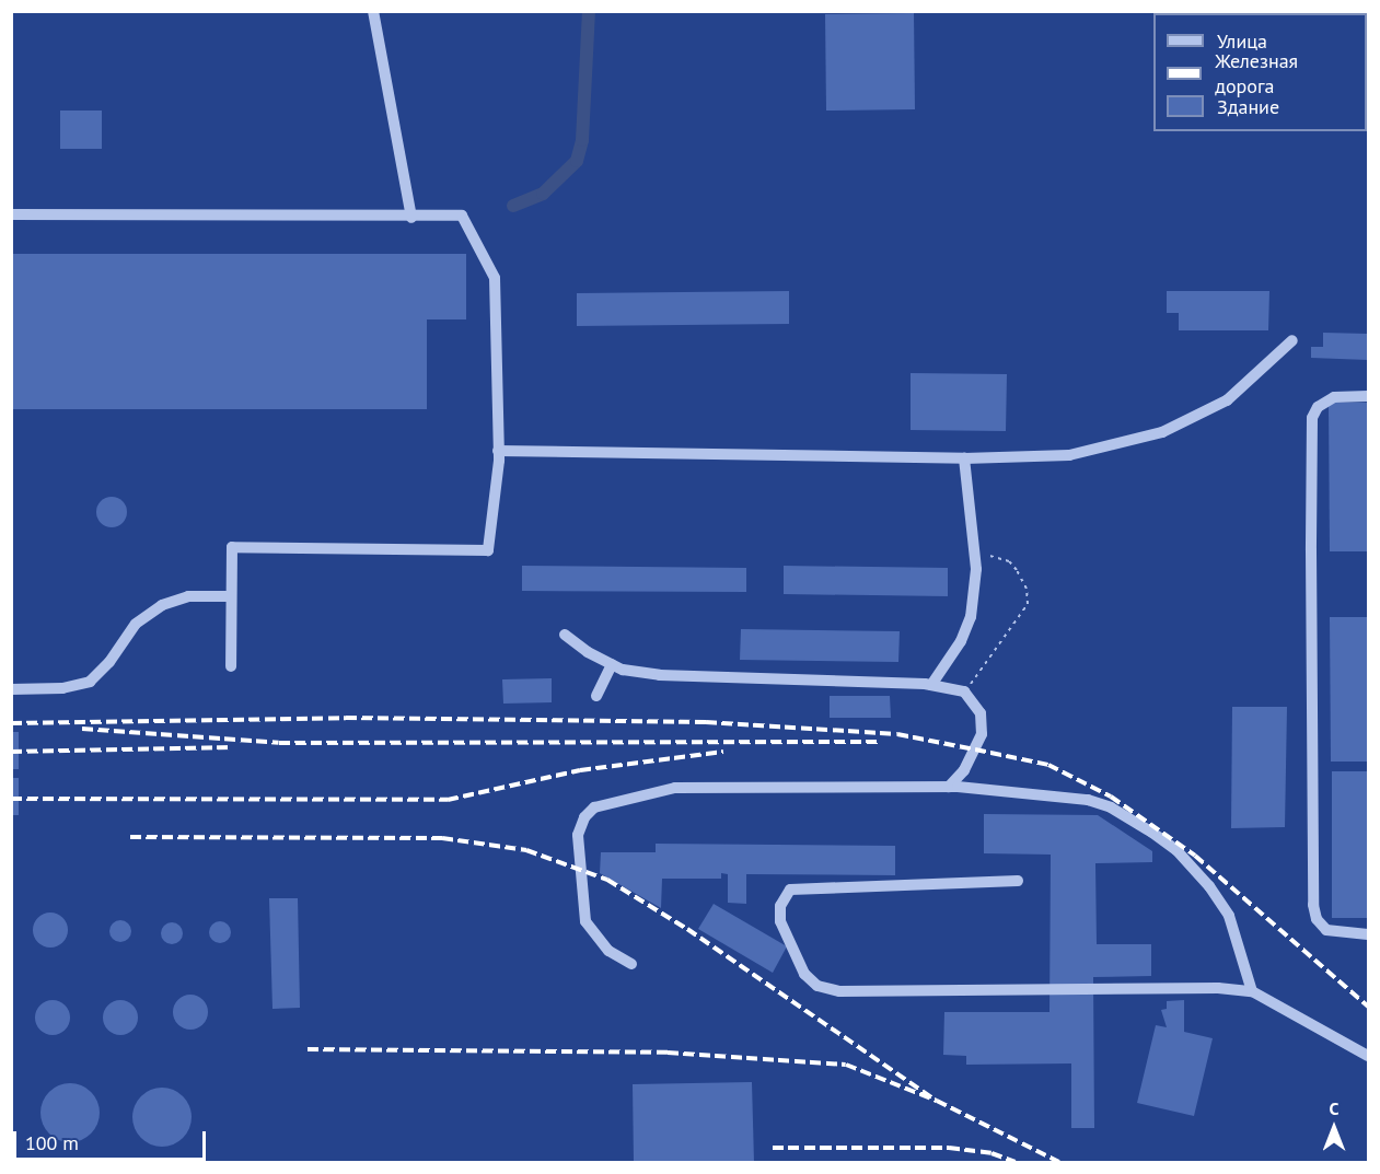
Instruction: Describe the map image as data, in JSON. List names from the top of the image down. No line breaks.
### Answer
{"legend":["Улица","Железная дорога","Здание"],"scale_bar":"100 m","north":"top"}
